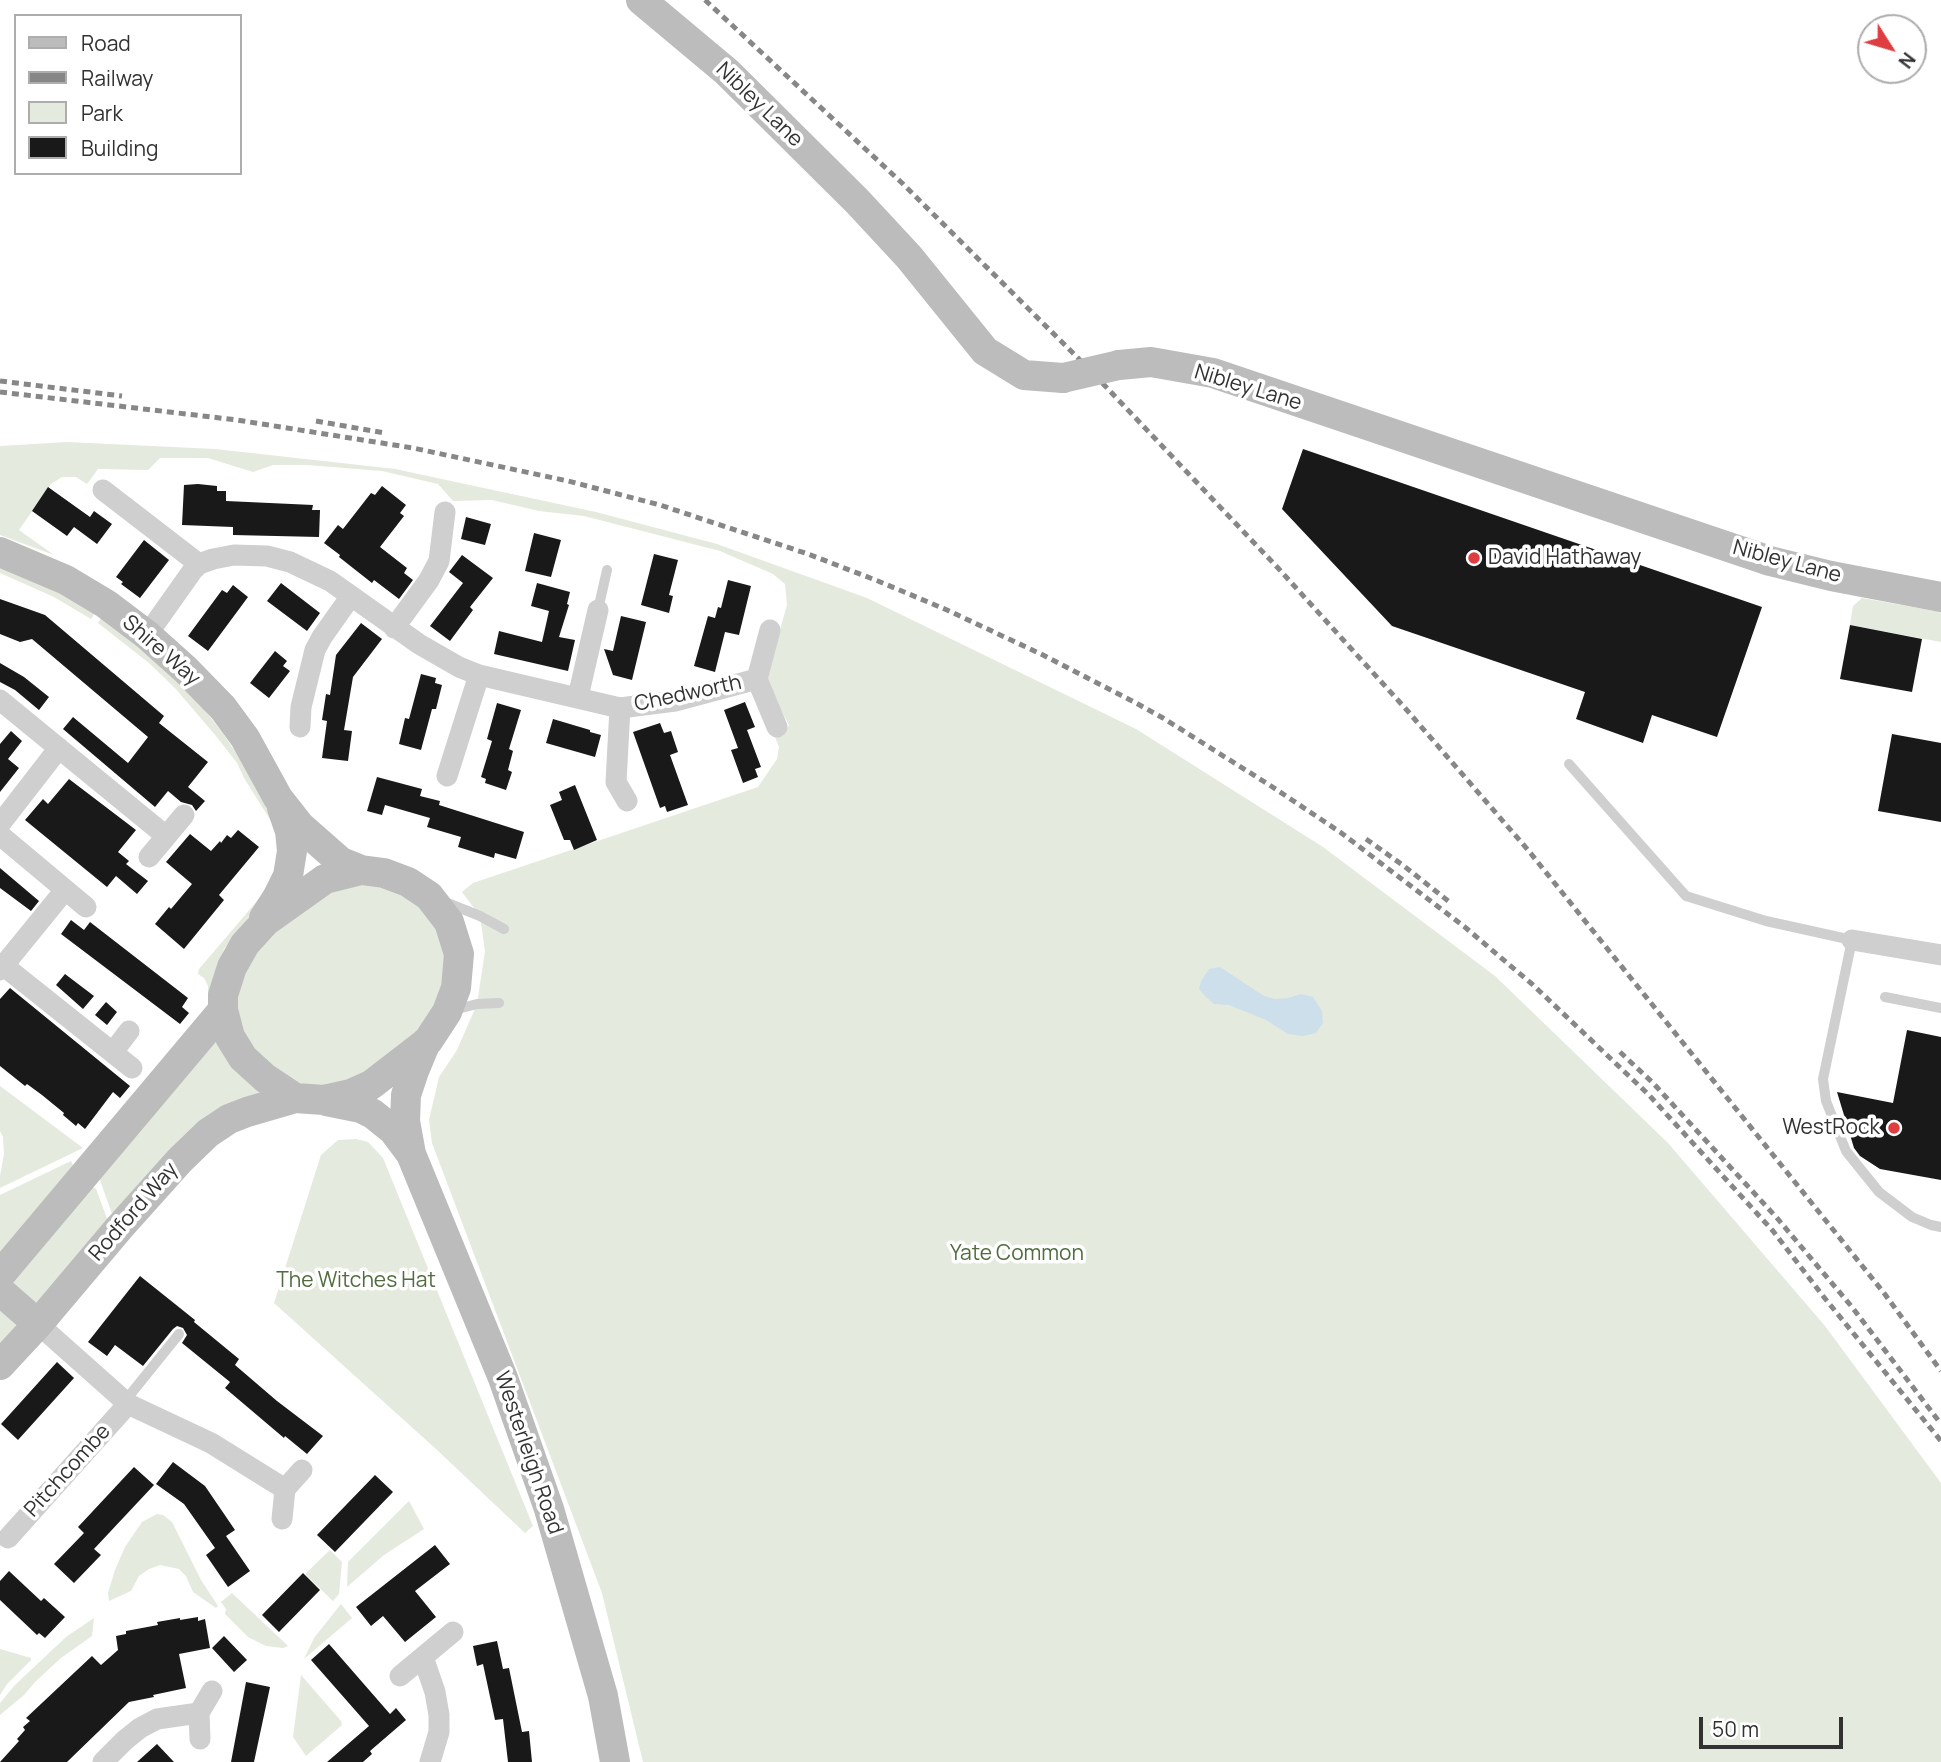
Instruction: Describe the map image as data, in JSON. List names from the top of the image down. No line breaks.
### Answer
{"streets":{"street":["Nibley Lane","Shire Way","Chedworth","Rodford Way","Westerleigh Road","Pitchcombe"]},"crossings":[["Shire Way","Rodford Way"],["Shire Way","Westerleigh Road"],["Rodford Way","Westerleigh Road"]],"parks":["Yate Common","The Witches Hat"],"places":["David Hathaway","WestRock"],"legend":["Road","Railway","Park","Building"],"scale_bar":"50 m","north":"bottom right"}
